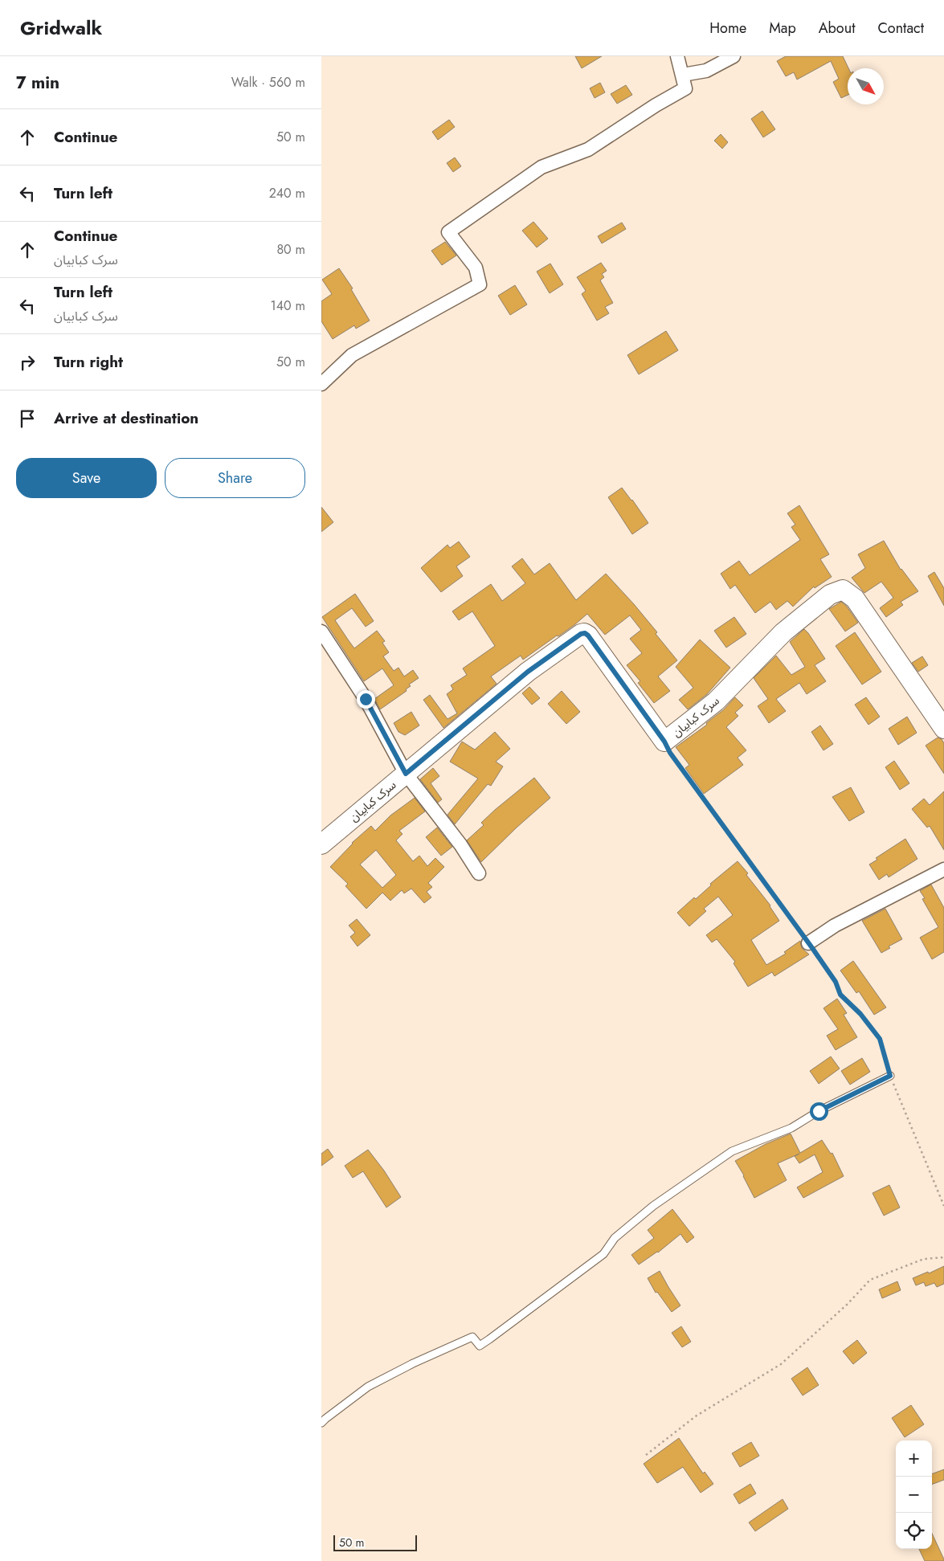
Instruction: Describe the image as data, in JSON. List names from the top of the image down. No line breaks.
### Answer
{"streets":{"street":["سرک کبابیان"]},"scale_bar":"50 m","north":"bottom right","page":{"header":"Gridwalk","nav":["Home","Map","About","Contact"],"heading":["7 min","Walk · 560 m"],"list":[["Continue","50 m"],["Turn left","240 m"],["Continue","سرک کبابیان","80 m"],["Turn left","سرک کبابیان","140 m"],["Turn right","50 m"],"Arrive at destination"],"buttons":["Save","Share"],"map_buttons":["+","−"],"scale":"50 m"}}
